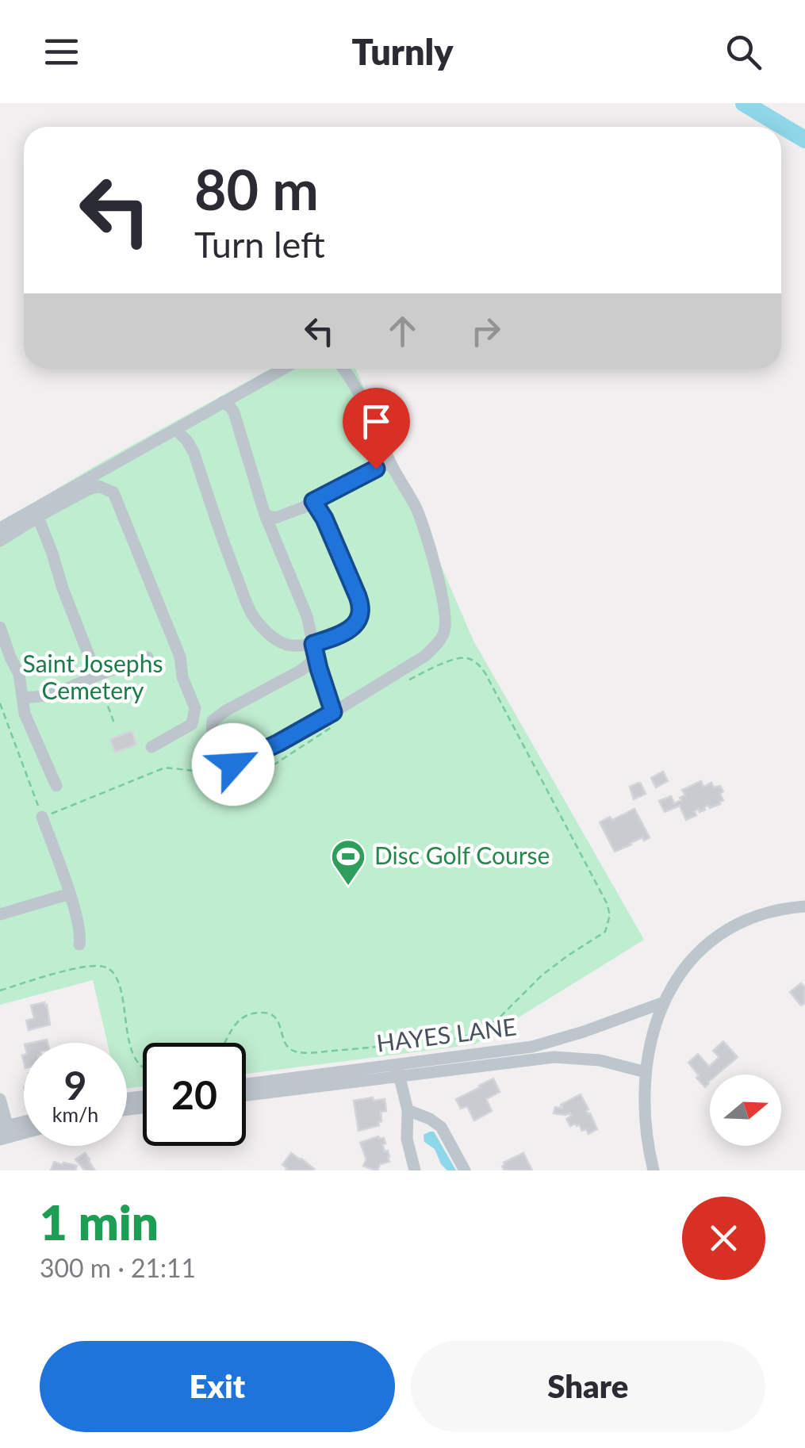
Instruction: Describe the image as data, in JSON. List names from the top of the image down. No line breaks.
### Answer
{"streets":{"street":["HAYES LANE"]},"parks":["Saint Josephs Cemetery"],"places":{"sports":["Disc Golf Course"]},"north":"right","page":{"header":"Turnly","turn":["80 m","Turn left"],"speed":"9 km/h","limit":"20","heading":["1 min","300 m · 21:11"],"buttons":["Exit","Share"]}}
